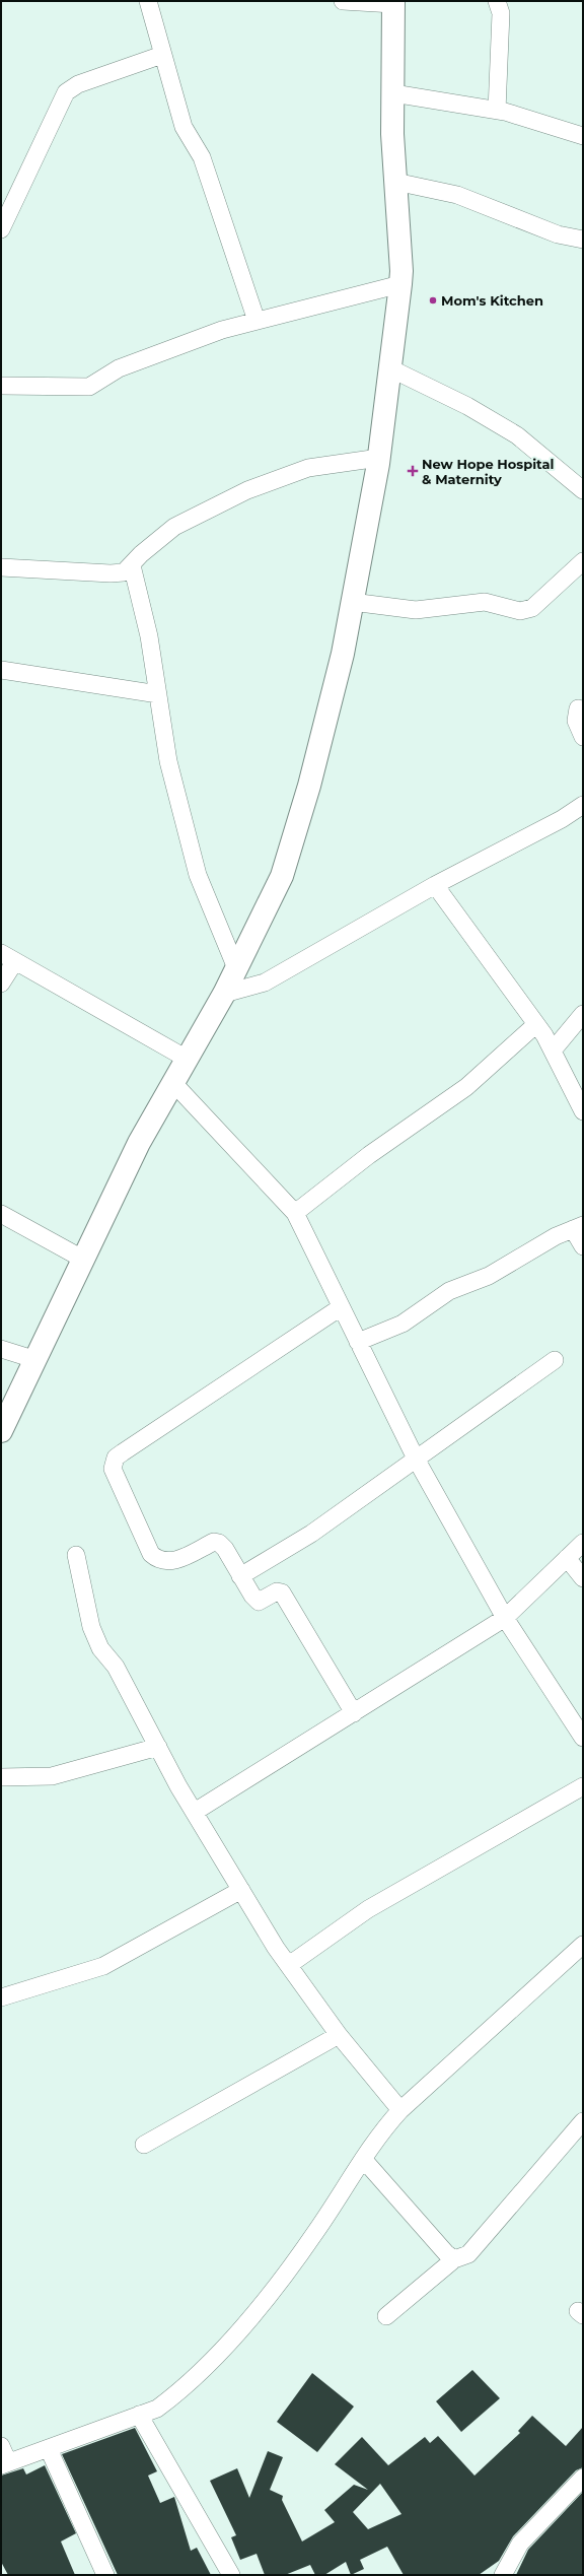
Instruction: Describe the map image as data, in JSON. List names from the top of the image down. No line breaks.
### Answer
{"places":{"other":["Mom's Kitchen"],"health":["New Hope Hospital & Maternity"]}}
